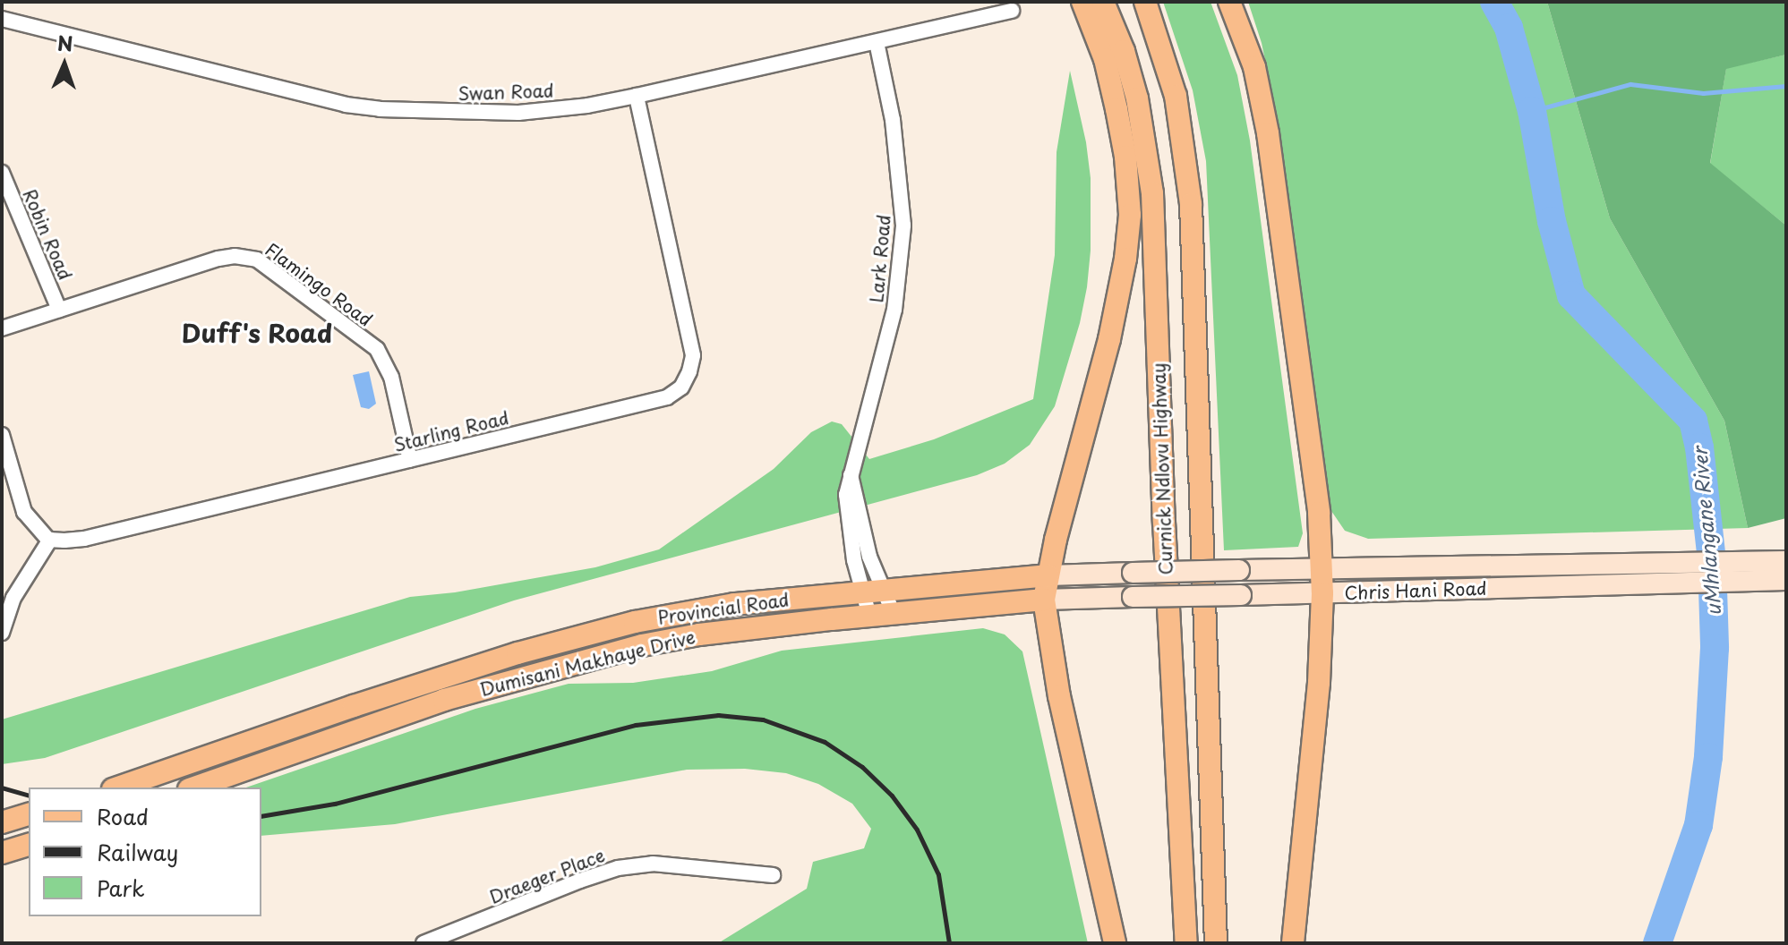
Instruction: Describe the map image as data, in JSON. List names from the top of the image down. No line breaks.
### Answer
{"streets":{"main road":["Curnick Ndlovu Highway","Chris Hani Road","Provincial Road","Dumisani Makhaye Drive"],"street":["Swan Road","Robin Road","Lark Road","Flamingo Road","Starling Road","Draeger Place"]},"crossings":[["Swan Road","Lark Road"],["Swan Road","Starling Road"],["Robin Road","Flamingo Road"],["Lark Road","Provincial Road"],["Lark Road","Dumisani Makhaye Drive"],["Flamingo Road","Starling Road"],["Chris Hani Road","Dumisani Makhaye Drive"],["Provincial Road","Dumisani Makhaye Drive"]],"districts":["Duff's Road"],"water":["uMhlangane River"],"legend":["Road","Railway","Park"],"north":"top"}
